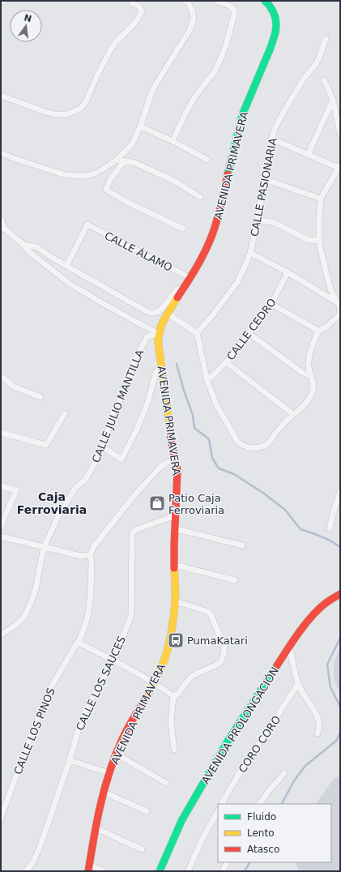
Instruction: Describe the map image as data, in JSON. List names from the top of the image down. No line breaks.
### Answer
{"streets":{"main road":["AVENIDA PRIMAVERA","AVENIDA PROLONGACIÓN"],"street":["CALLE PASIONARIA","CALLE ÁLAMO","CALLE CEDRO","CALLE JULIO MANTILLA","CALLE LOS SAUCES","CALLE LOS PINOS","CORO CORO"]},"crossings":[["AVENIDA PRIMAVERA","CALLE ÁLAMO"],["AVENIDA PRIMAVERA","CALLE JULIO MANTILLA"],["AVENIDA PRIMAVERA","CALLE LOS SAUCES"]],"districts":["Caja Ferroviaria"],"places":{"shop":["Patio Caja Ferroviaria"],"bus stop":["PumaKatari"]},"legend":["Fluido","Lento","Atasco"],"north":"top"}
